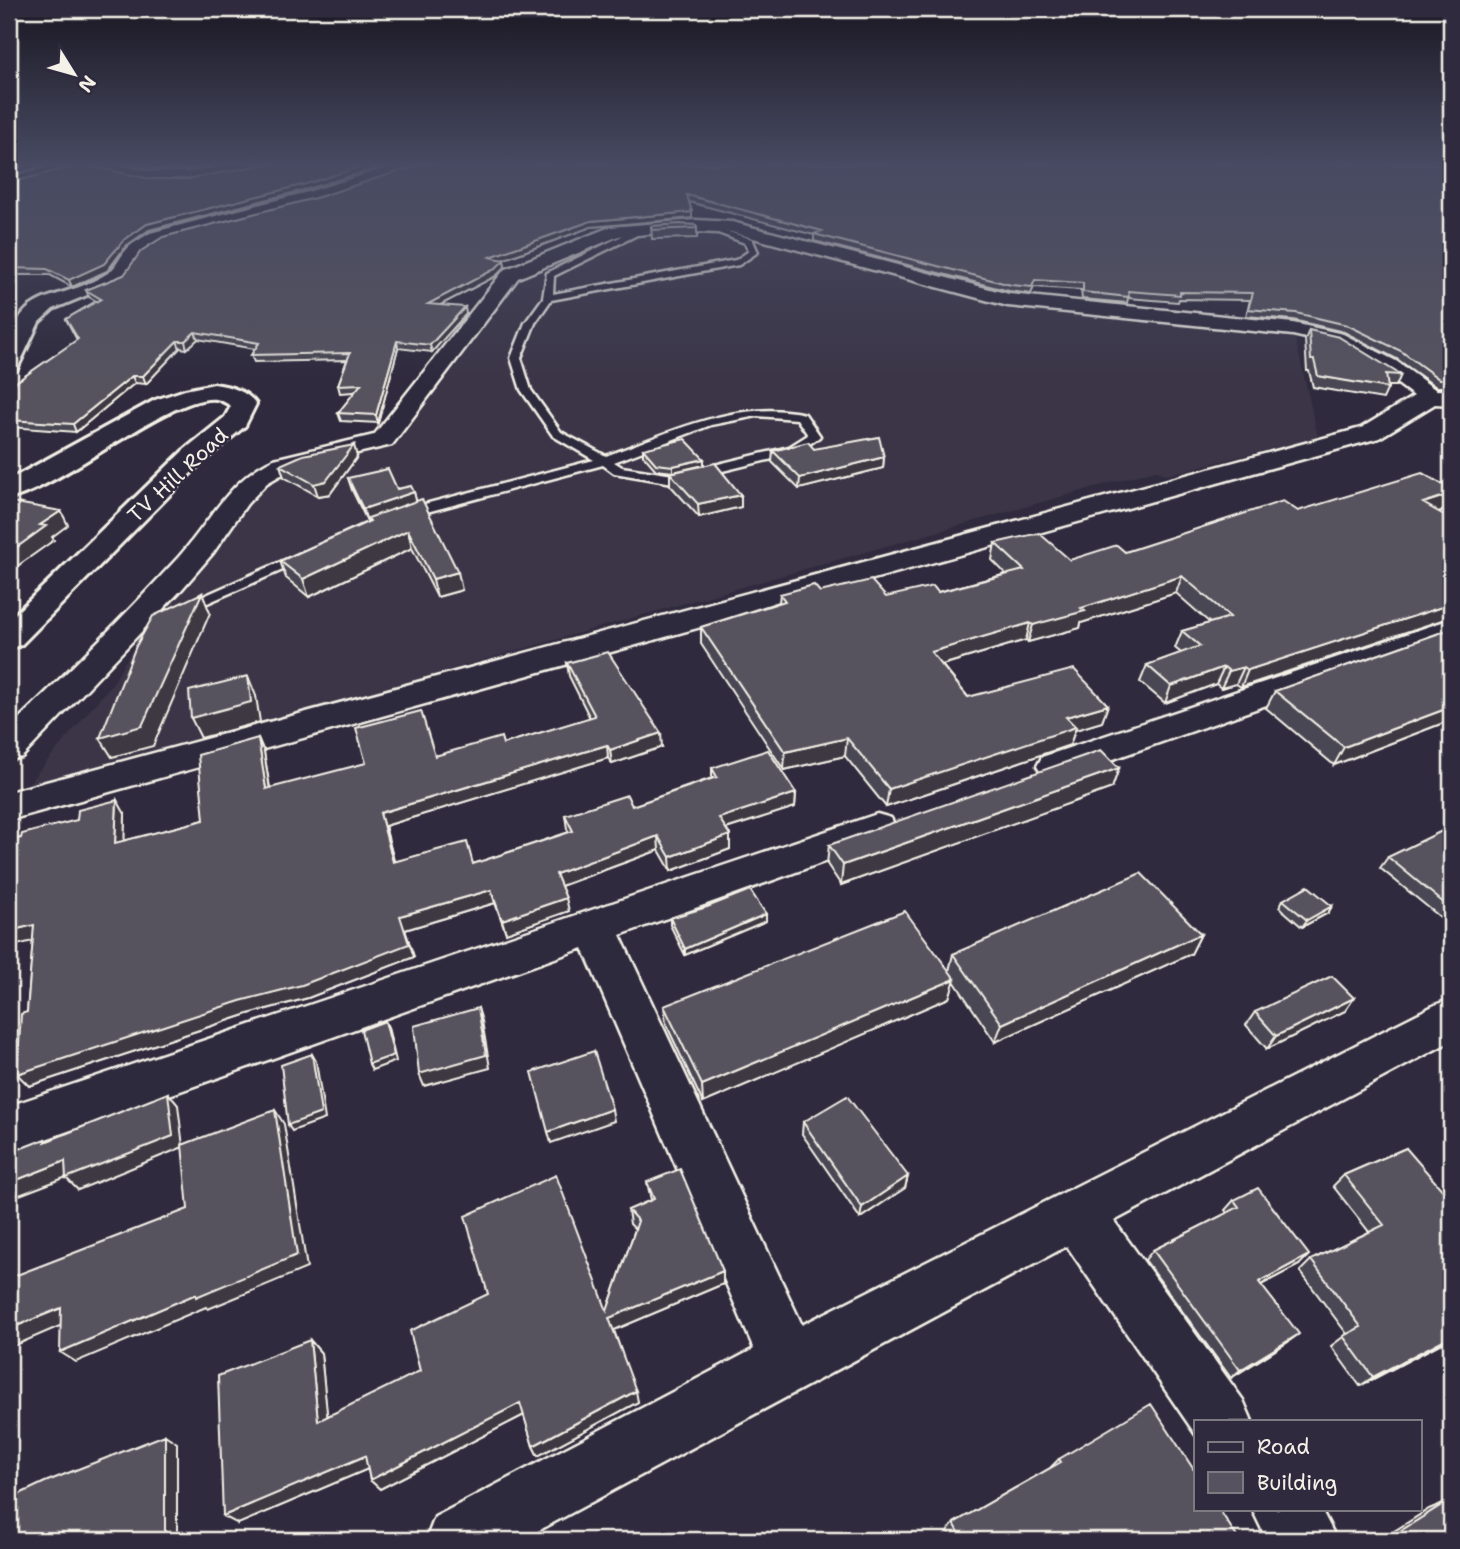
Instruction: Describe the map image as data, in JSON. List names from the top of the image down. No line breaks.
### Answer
{"streets":{"street":["TV Hill Road"]},"legend":["Road","Building"],"north":"bottom right"}
